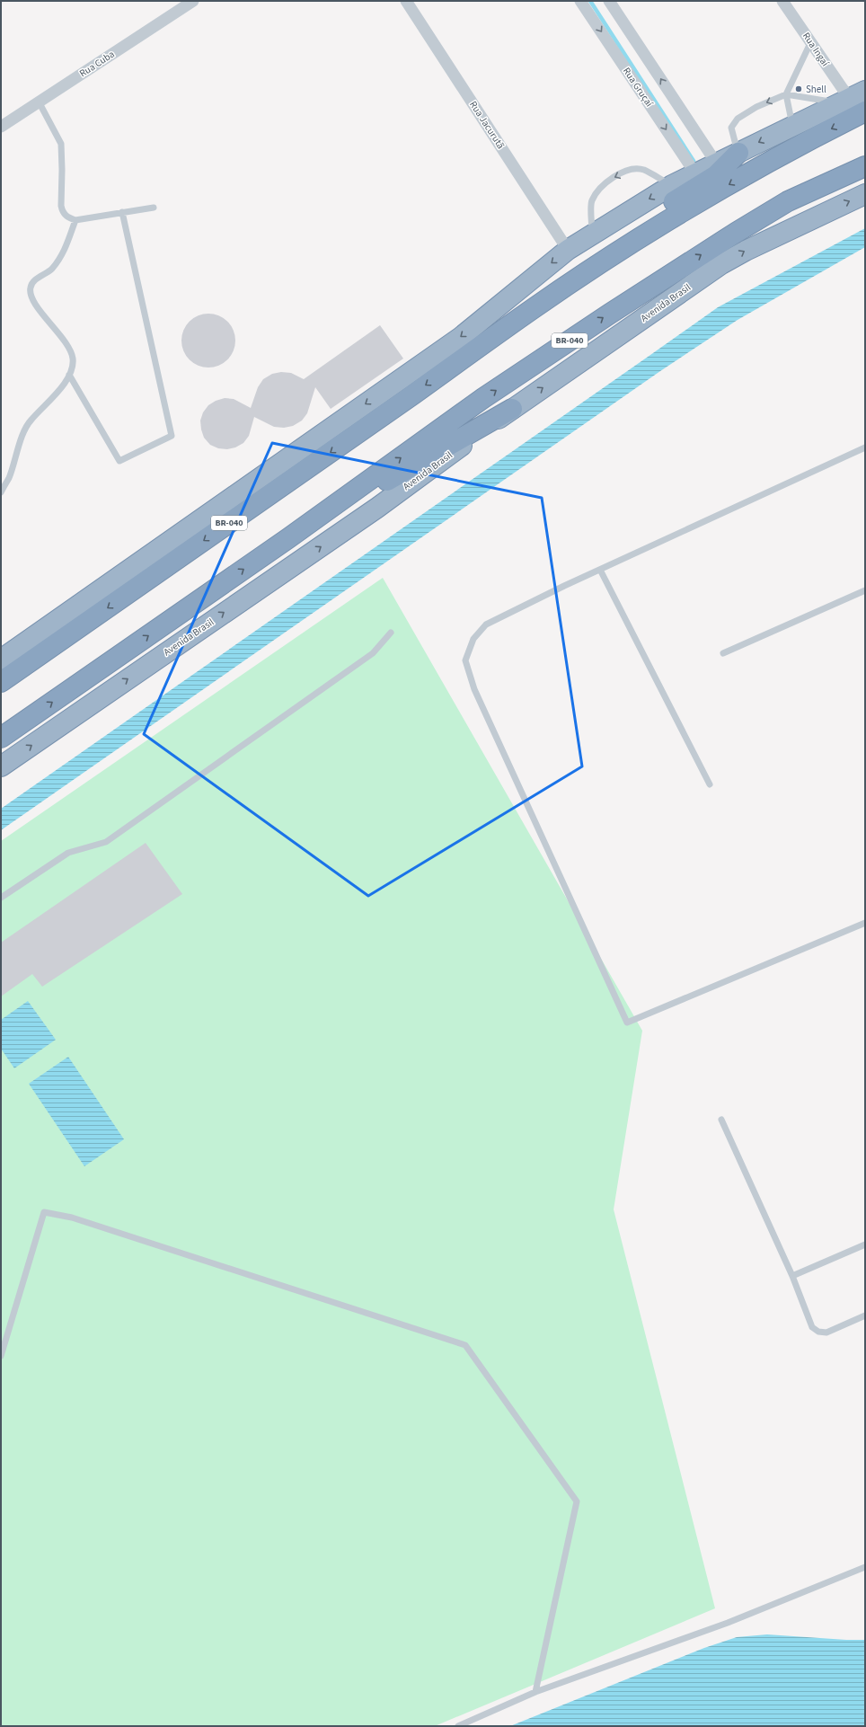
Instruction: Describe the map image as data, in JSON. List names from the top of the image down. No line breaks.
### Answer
{"streets":{"highway":["Avenida Brasil","BR-040"],"street":["Rua Ingaí","Rua Cuba","Rua Gruçaí","Rua Jacurutã"]},"places":["Shell"]}
